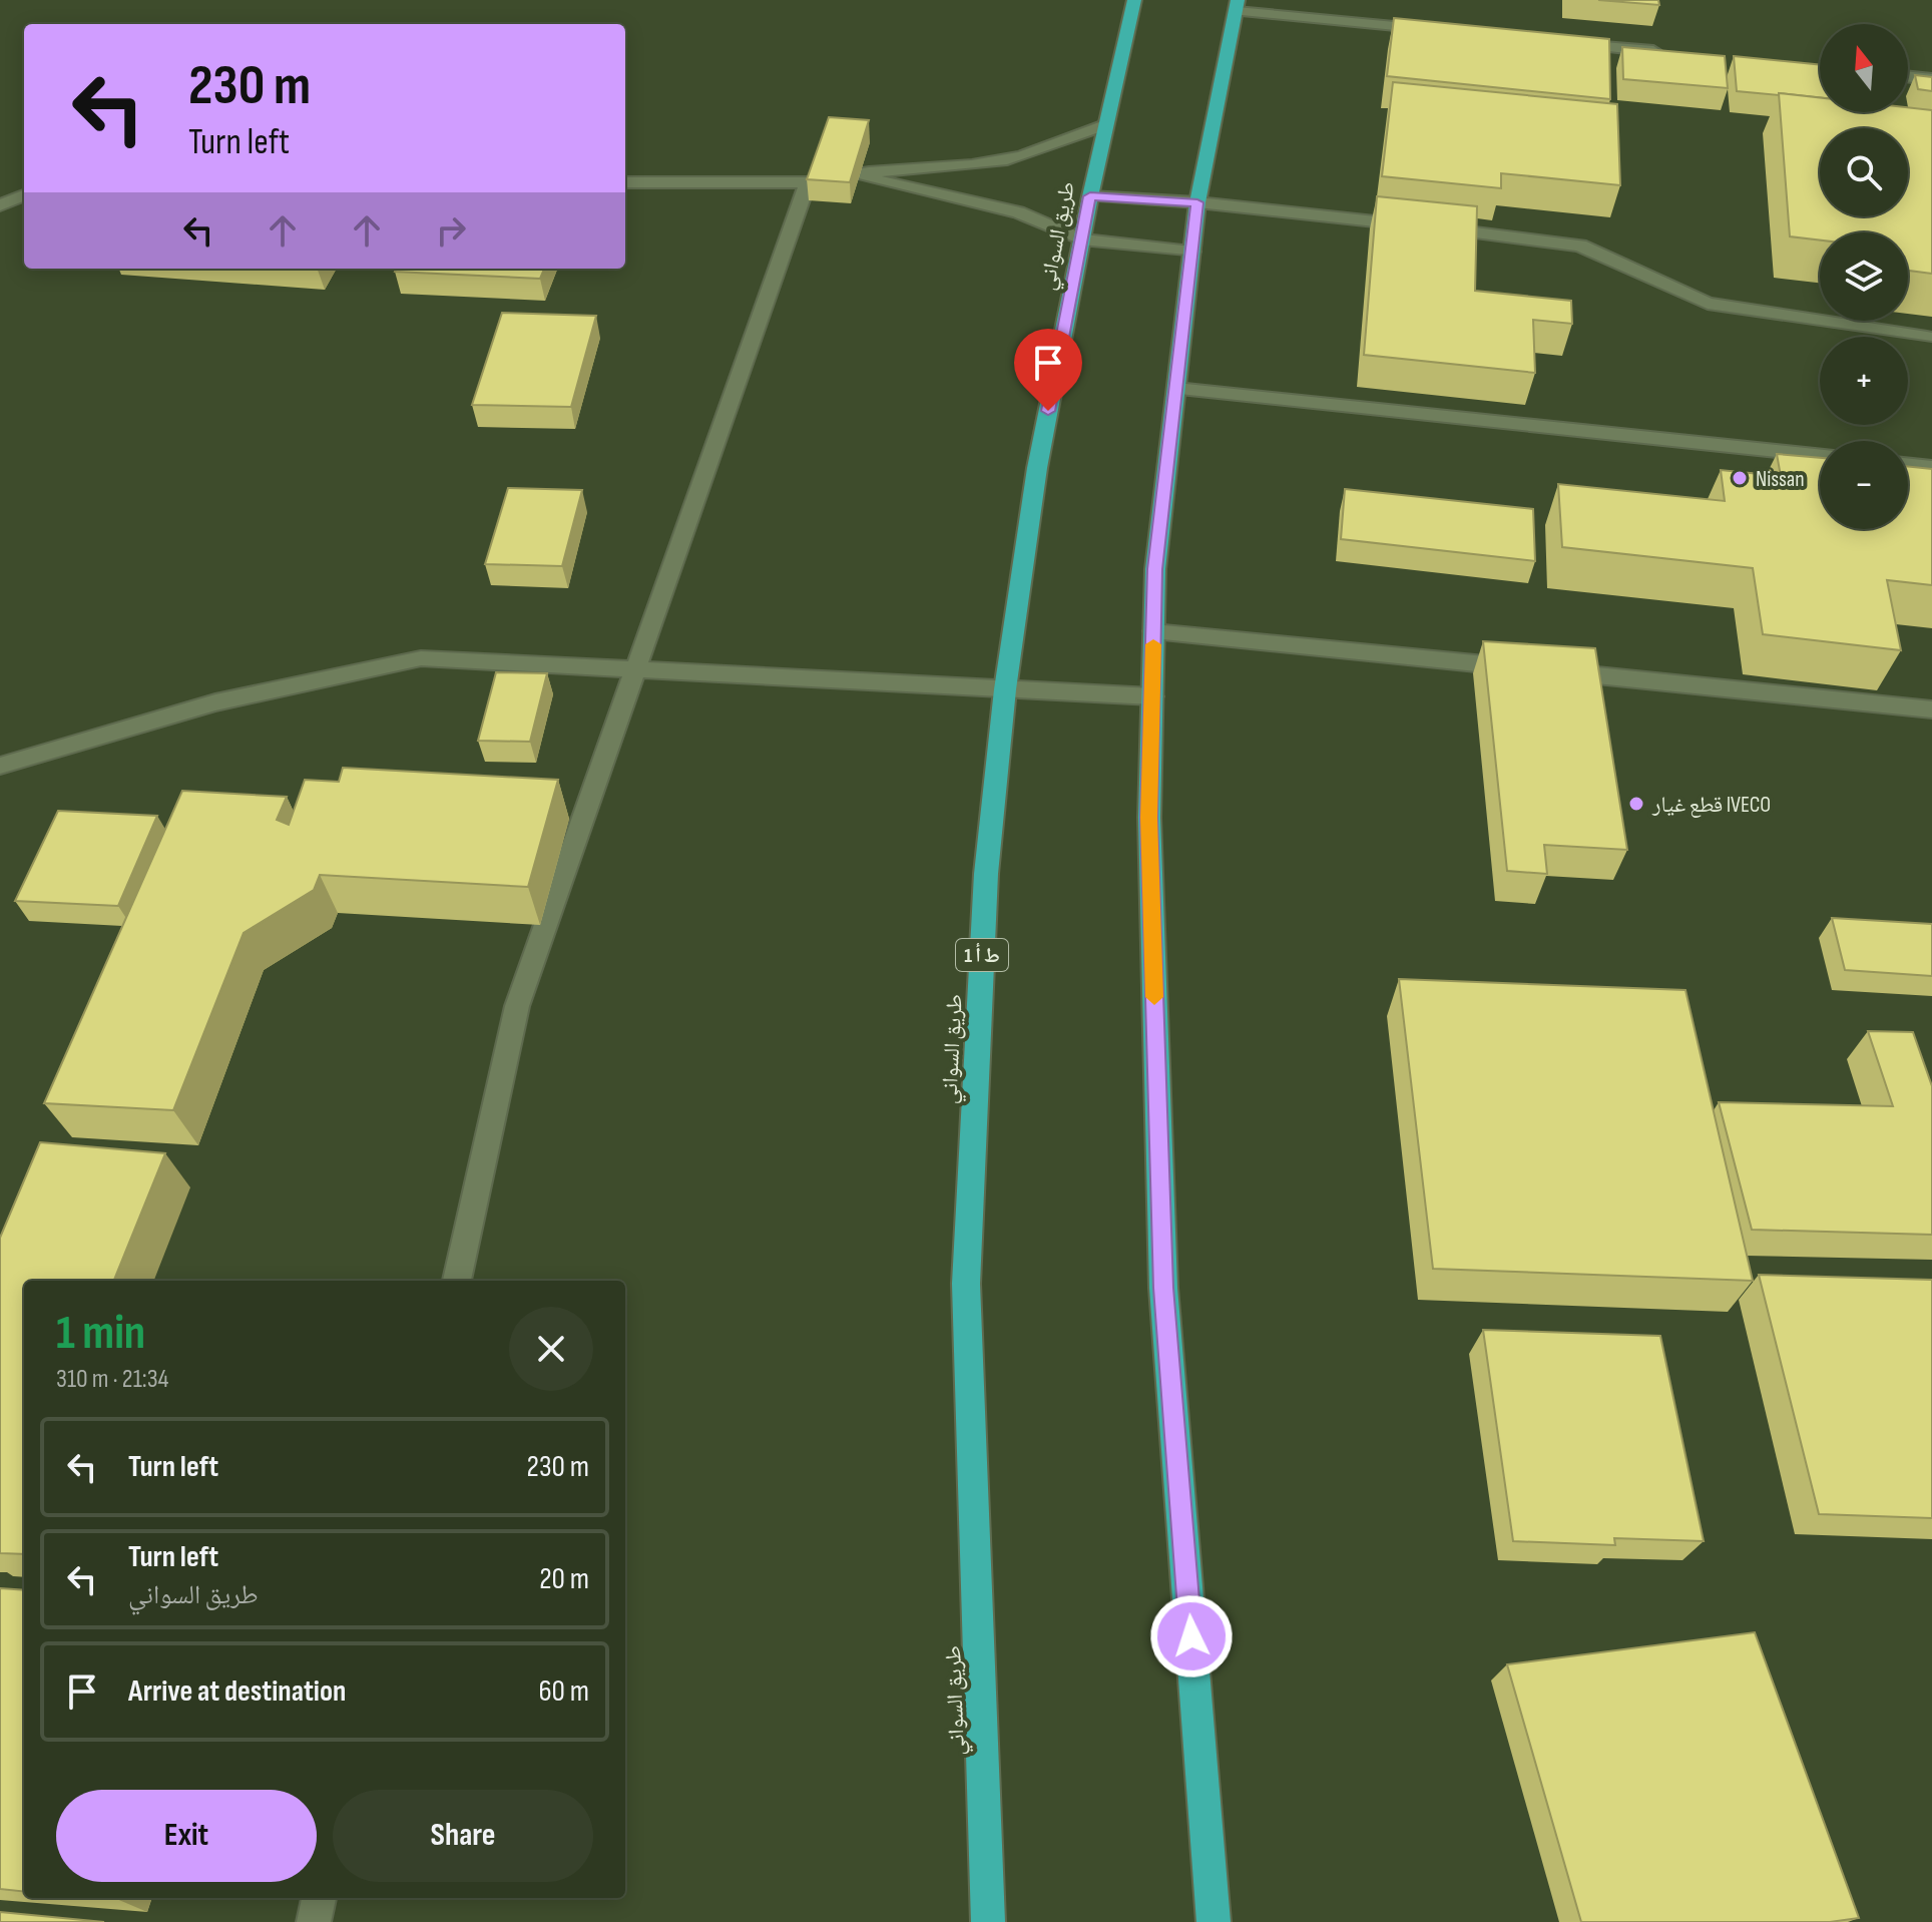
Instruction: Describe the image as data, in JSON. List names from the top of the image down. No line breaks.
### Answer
{"streets":{"highway":["طريق السواني","ط أ 1"]},"places":["Nissan","قطع غيار IVECO"],"north":"top","page":{"map_buttons":["+","−"],"turn":["230 m","Turn left"],"heading":["1 min","310 m · 21:34"],"list":[{"name":"Turn left","value":"230 m"},{"name":"Turn left","note":"طريق السواني","value":"20 m"},{"name":"Arrive at destination","value":"60 m"}],"buttons":["Exit","Share"]}}
